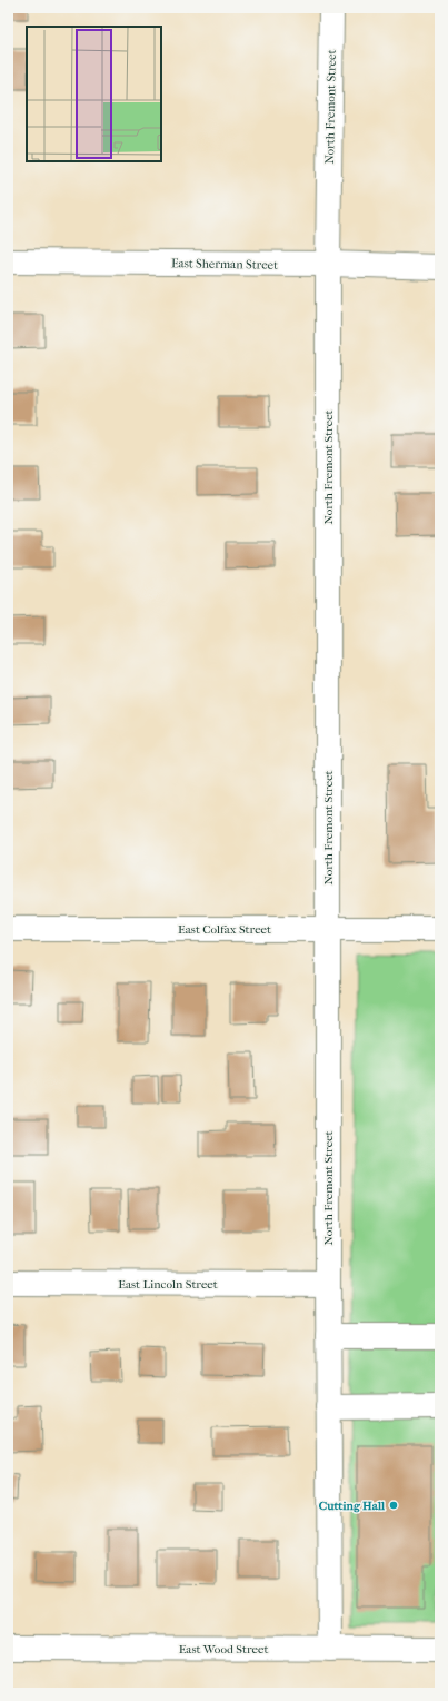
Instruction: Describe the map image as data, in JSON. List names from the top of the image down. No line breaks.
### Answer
{"streets":{"street":["North Fremont Street","East Sherman Street","East Colfax Street","East Lincoln Street","East Wood Street"]},"crossings":[["North Fremont Street","East Sherman Street"],["North Fremont Street","East Colfax Street"],["North Fremont Street","East Lincoln Street"],["North Fremont Street","East Wood Street"]],"places":["Cutting Hall"]}
